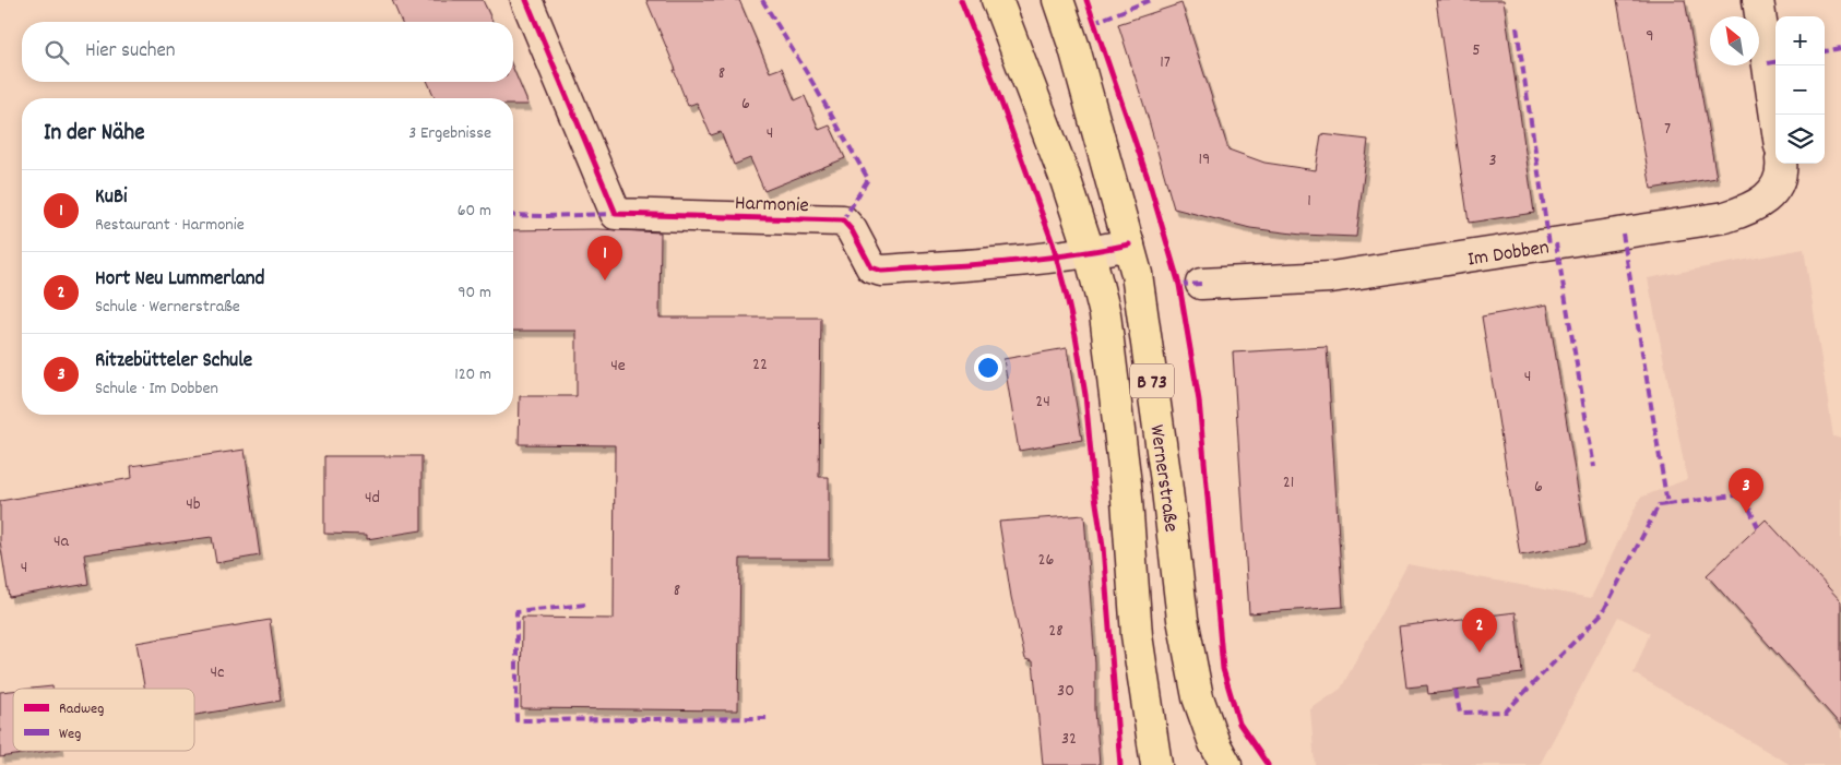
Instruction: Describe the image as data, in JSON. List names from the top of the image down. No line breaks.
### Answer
{"streets":{"main road":["B 73","Wernerstraße"],"street":["Harmonie","Im Dobben"]},"crossings":[["Harmonie","Wernerstraße"]],"house_numbers":["9","5","17","8","6","7","4","19","3","1","22","4e","4","24","21","6","4d","4b","4a","26","4","8","28","4c","30","32"],"legend":["Radweg","Weg"],"north":"top left","page":{"map_buttons":["+","−"],"search":"Hier suchen","heading":["In der Nähe","3 Ergebnisse"],"list":[{"mark":"1","name":"KuBi","note":"Restaurant · Harmonie","value":"60 m"},{"mark":"2","name":"Hort Neu Lummerland","note":"Schule · Wernerstraße","value":"90 m"},{"mark":"3","name":"Ritzebütteler Schule","note":"Schule · Im Dobben","value":"120 m"}],"pins":["1","3","2"]}}
